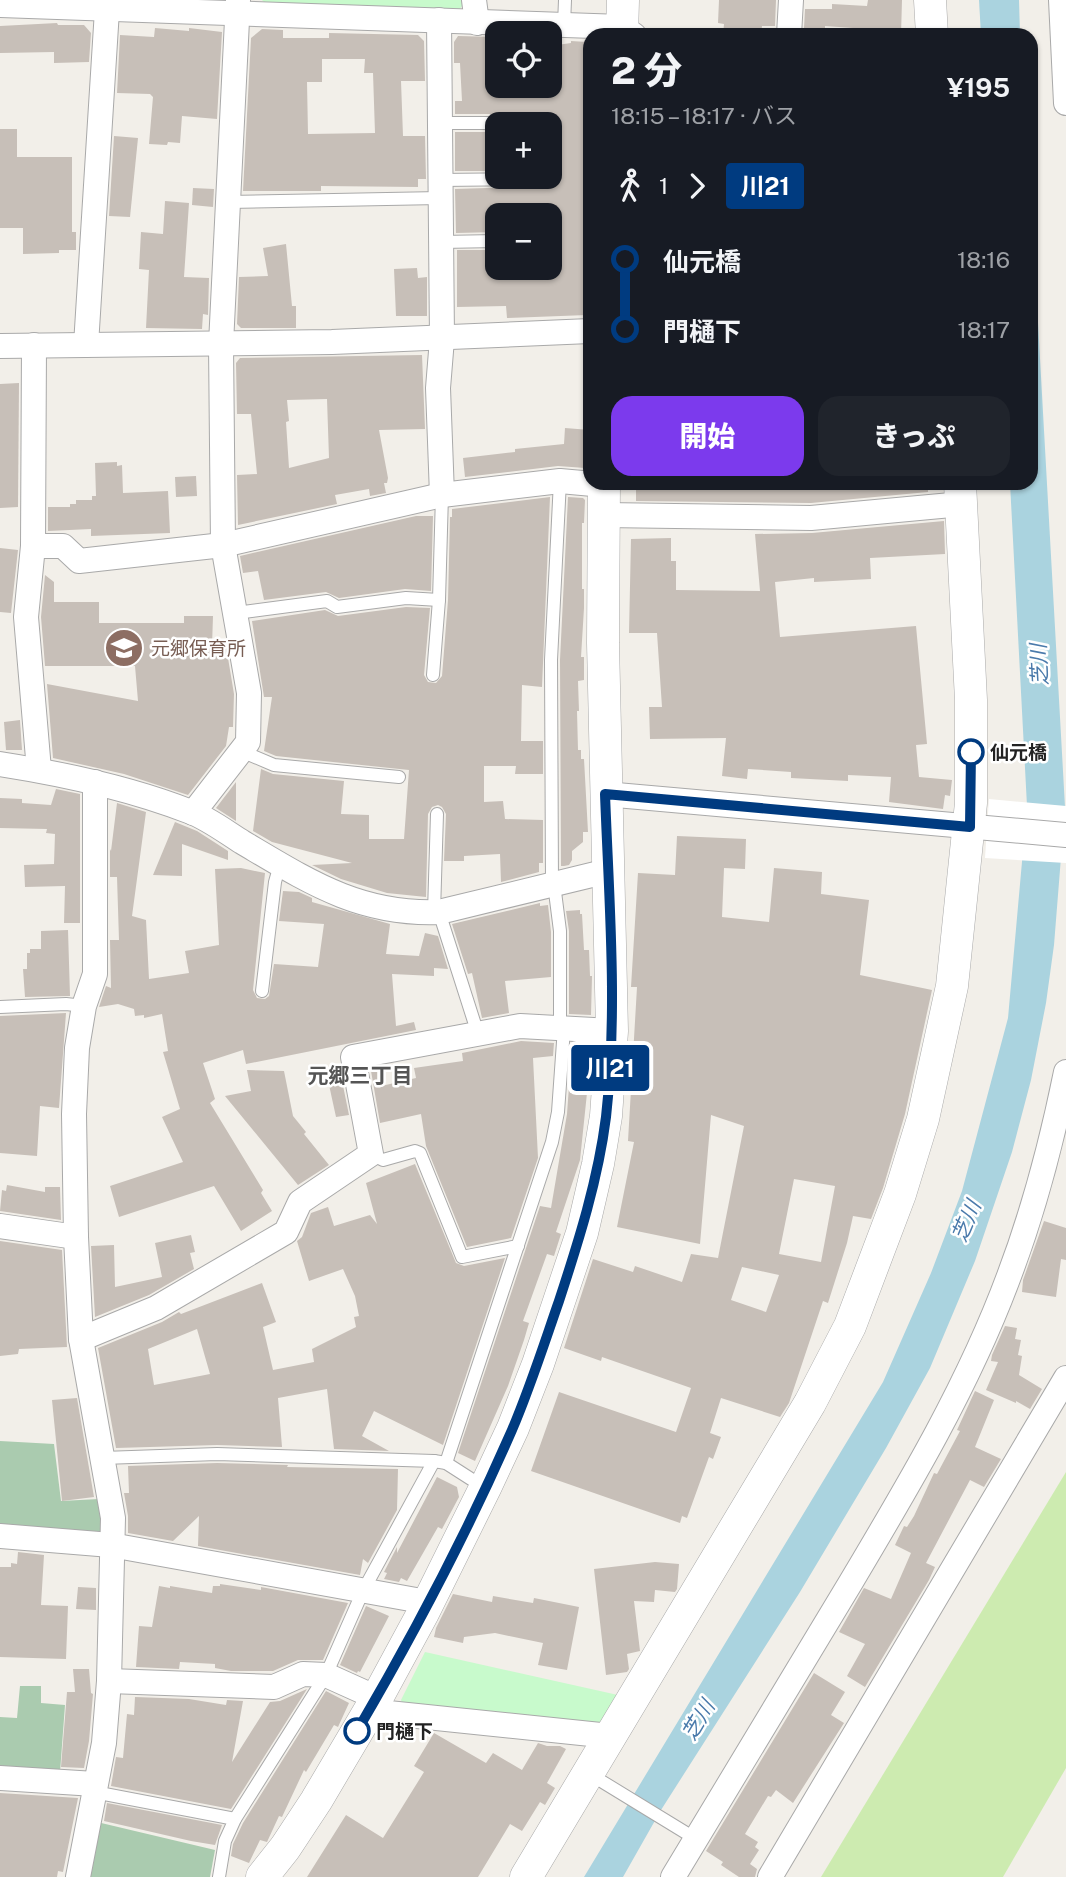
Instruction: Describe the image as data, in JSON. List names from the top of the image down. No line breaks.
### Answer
{"districts":["元郷三丁目"],"water":["芝川"],"places":{"school or university":["元郷保育所"],"other":["仙元橋","門樋下"]},"lines":["bus line 川21"],"page":{"on_map":"川21","map_buttons":["+","−"],"heading":["2 分","18:15 – 18:17 · バス","¥195"],"legs":["1","川21"],"list":[{"name":"仙元橋","value":"18:16"},{"name":"門樋下","value":"18:17"}],"buttons":["開始","きっぷ"]}}
